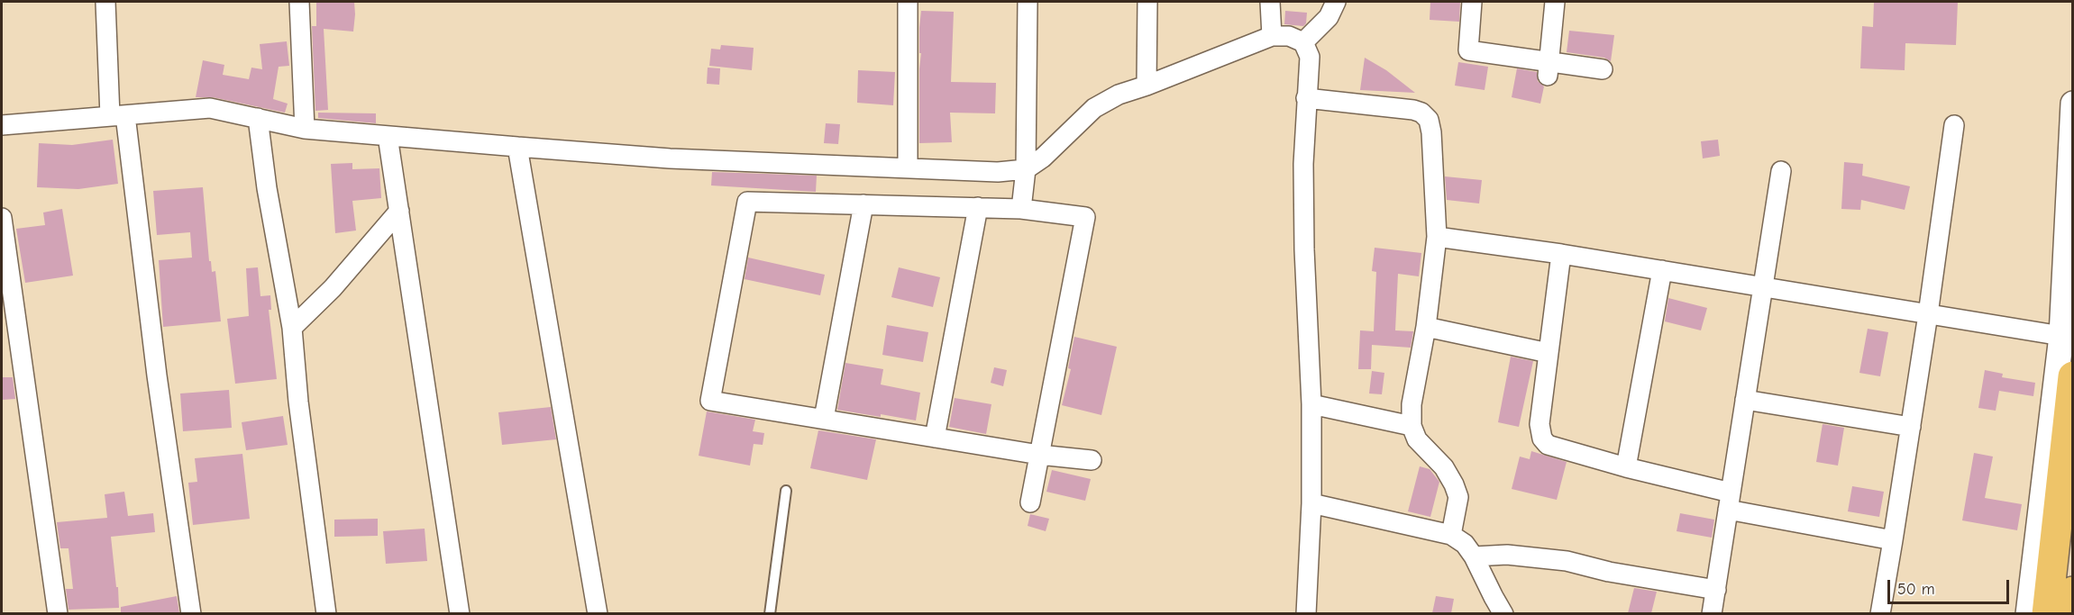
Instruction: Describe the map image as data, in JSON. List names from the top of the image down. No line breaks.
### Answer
{"scale_bar":"50 m"}
